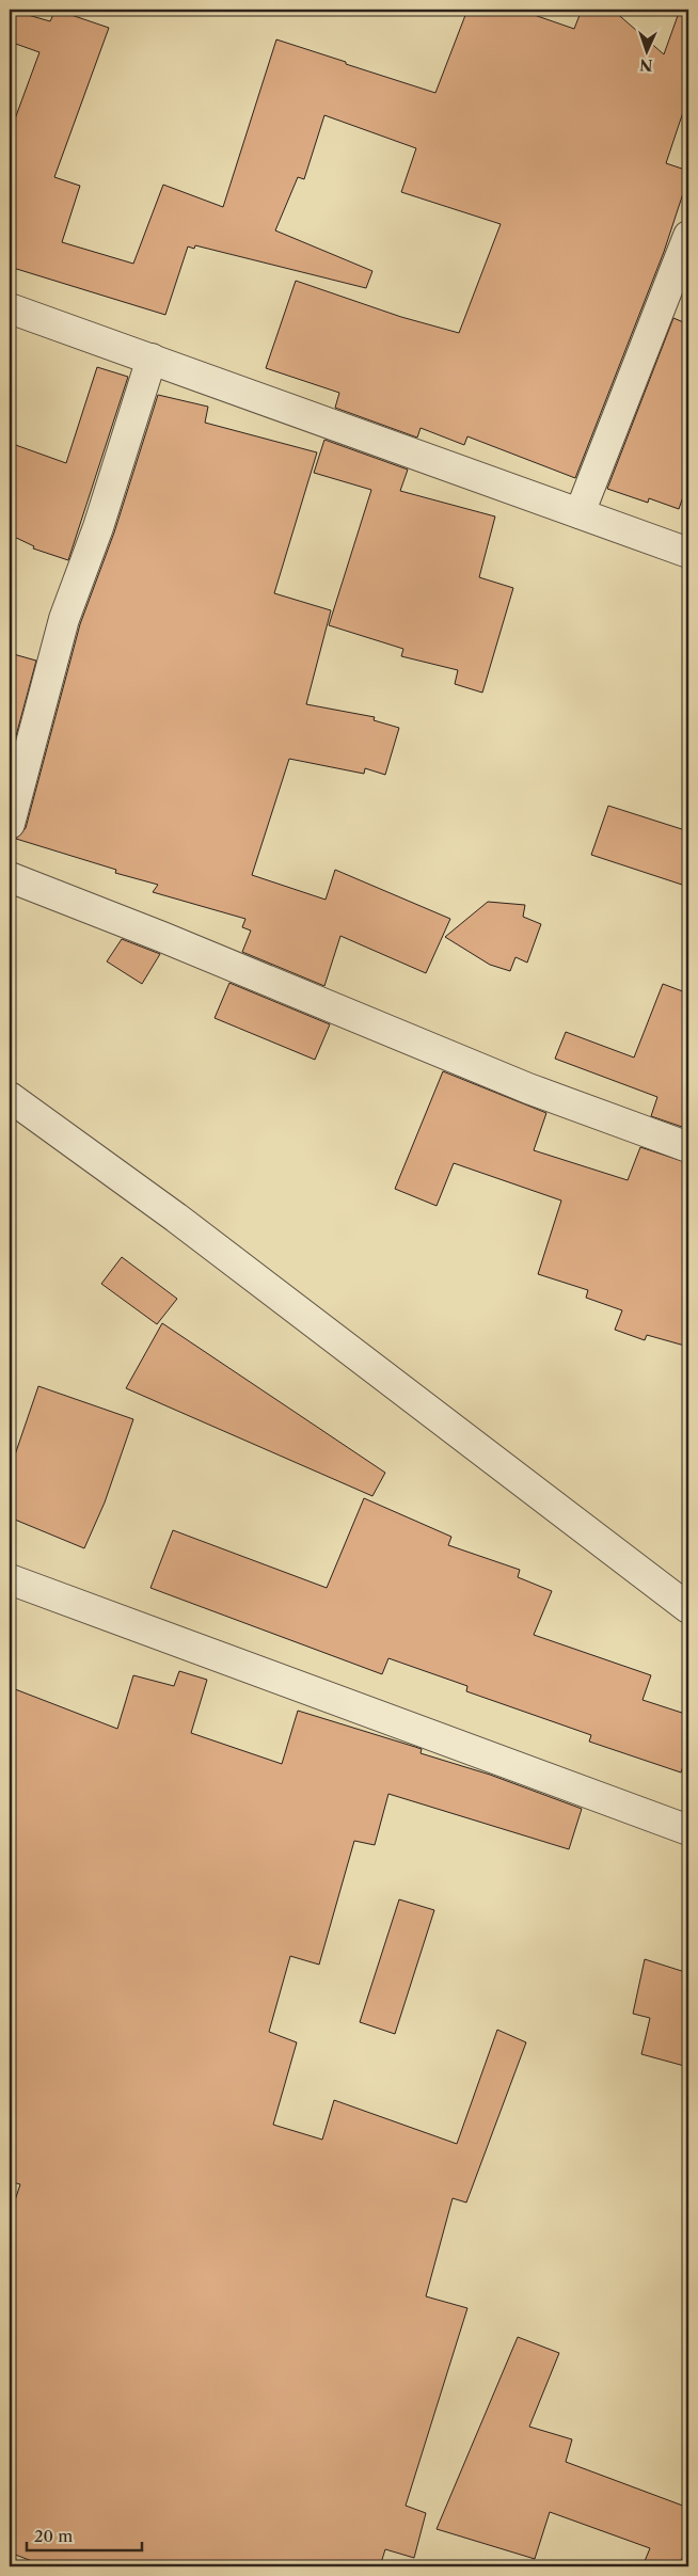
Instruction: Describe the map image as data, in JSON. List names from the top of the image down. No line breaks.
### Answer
{"scale_bar":"20 m","north":"bottom"}
